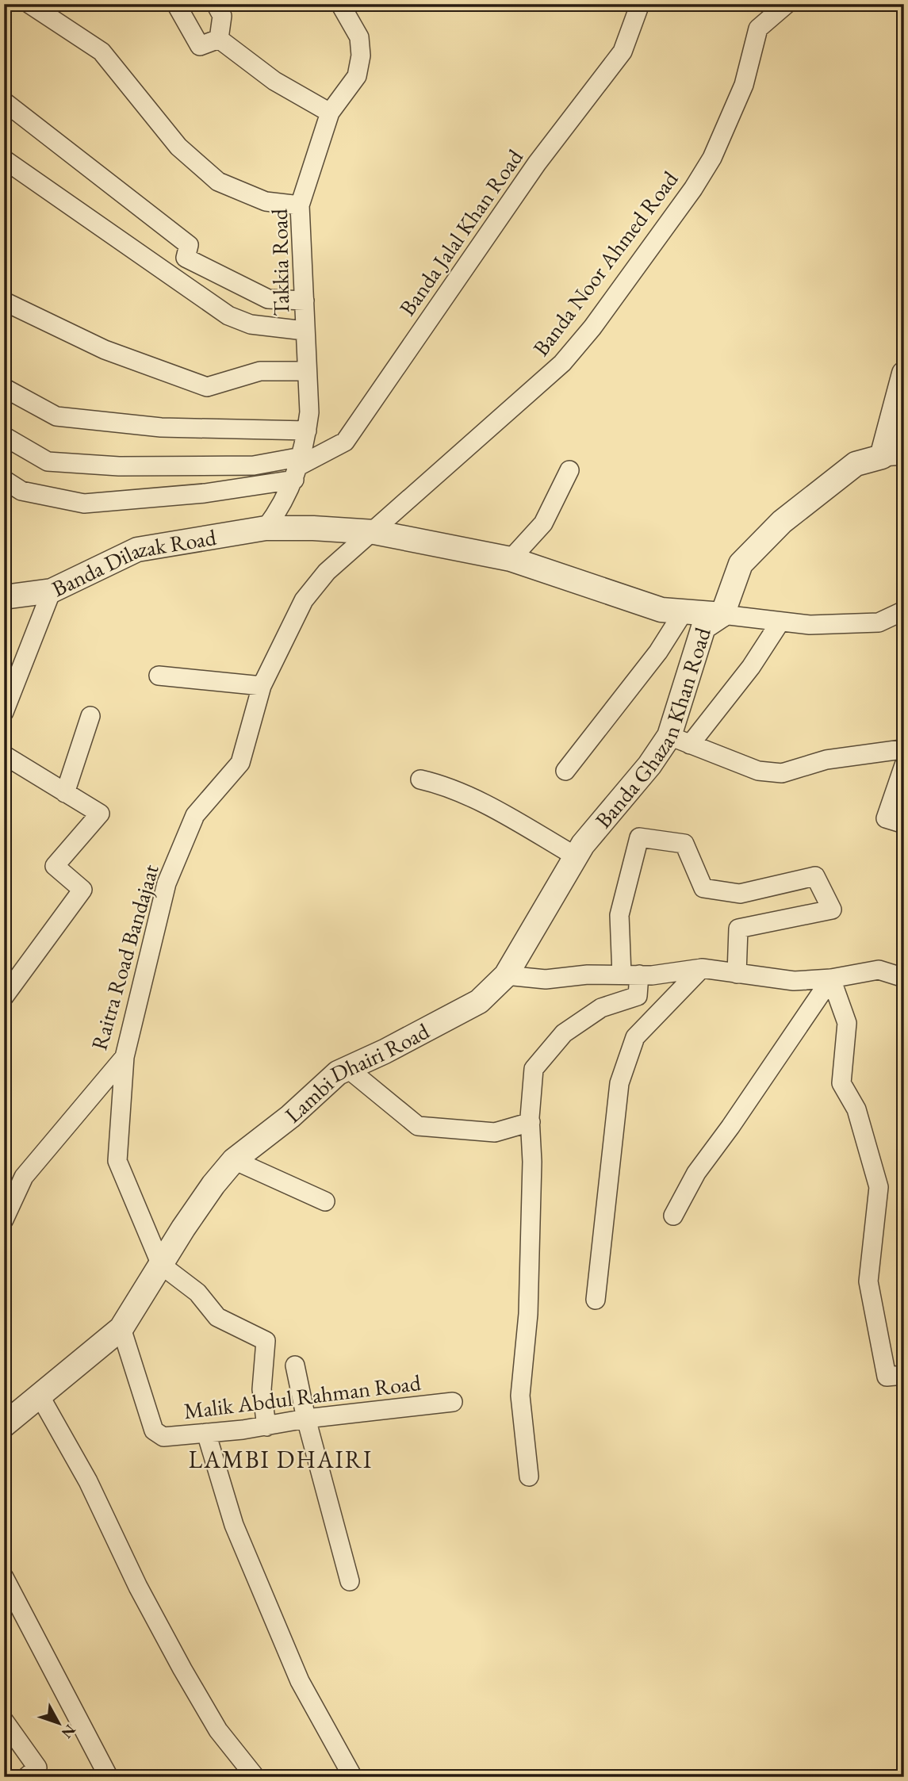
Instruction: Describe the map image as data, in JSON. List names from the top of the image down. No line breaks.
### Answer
{"streets":{"street":["Banda Jalal Khan Road","Takkia Road","Banda Noor Ahmed Road","Banda Dilazak Road","Banda Ghazan Khan Road","Raitra Road Bandajaat","Lambi Dhairi Road","Malik Abdul Rahman Road"]},"crossings":[["Banda Jalal Khan Road","Takkia Road"],["Takkia Road","Banda Dilazak Road"],["Banda Noor Ahmed Road","Banda Dilazak Road"],["Banda Noor Ahmed Road","Raitra Road Bandajaat"],["Banda Dilazak Road","Banda Ghazan Khan Road"],["Banda Dilazak Road","Raitra Road Bandajaat"],["Banda Ghazan Khan Road","Lambi Dhairi Road"],["Lambi Dhairi Road","Malik Abdul Rahman Road"]],"districts":["LAMBI DHAIRI"],"north":"bottom right"}
